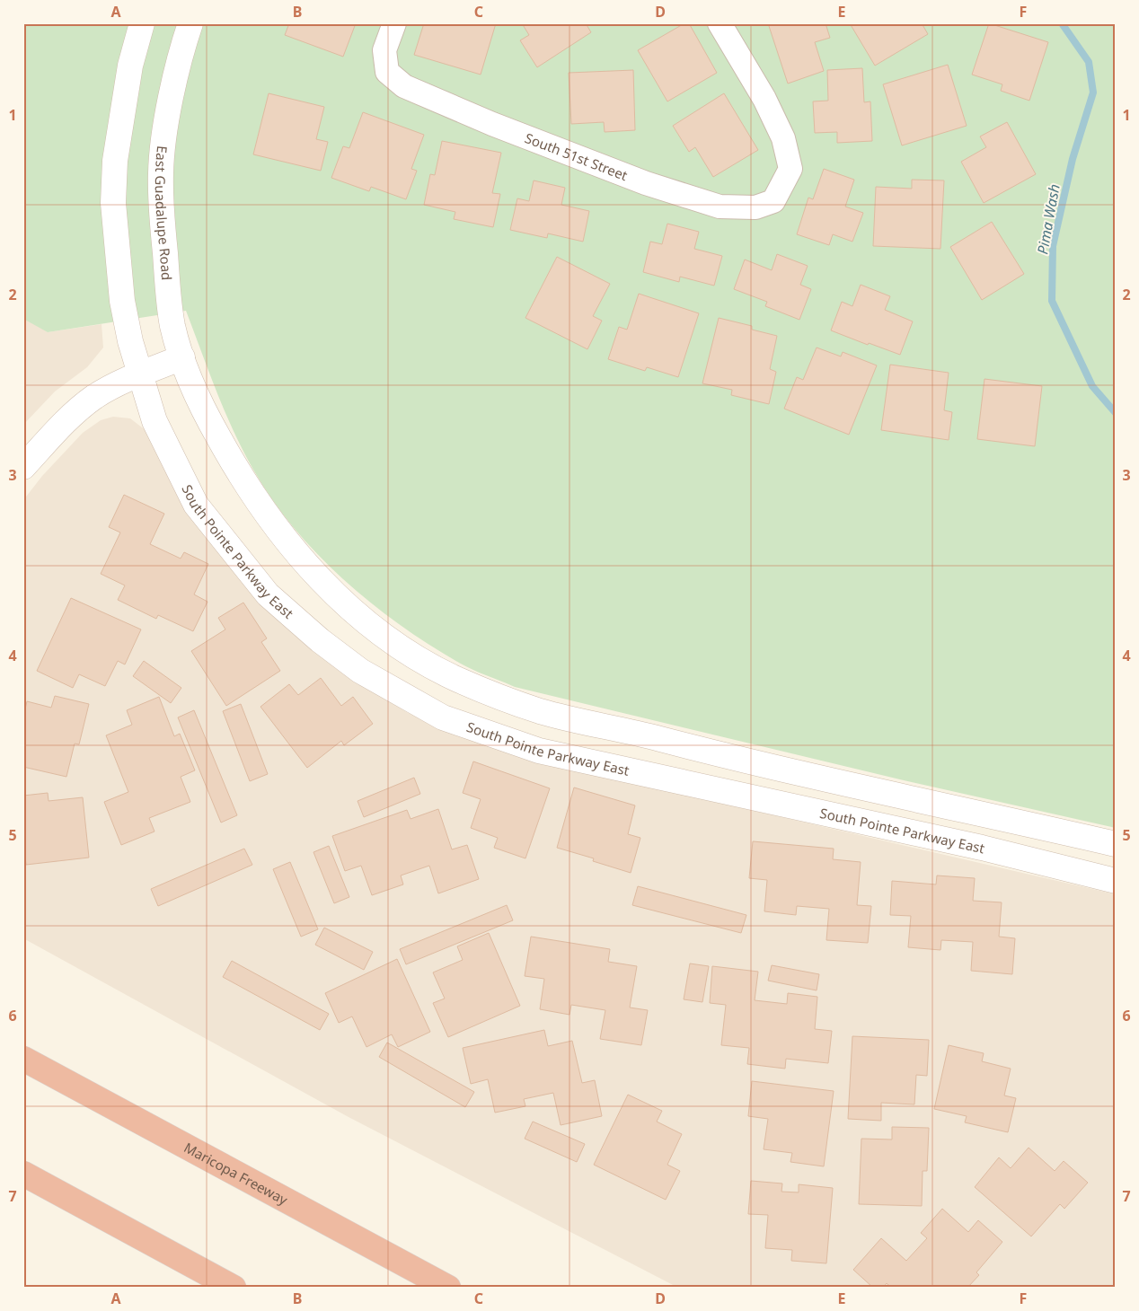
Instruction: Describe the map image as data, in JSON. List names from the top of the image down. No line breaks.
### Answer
{"streets":{"highway":["Maricopa Freeway"],"main road":["East Guadalupe Road","South Pointe Parkway East"],"street":["South 51st Street"]},"water":["Pima Wash"],"grid":{"columns":["A","B","C","D","E","F"],"rows":["1","2","3","4","5","6","7"]}}
